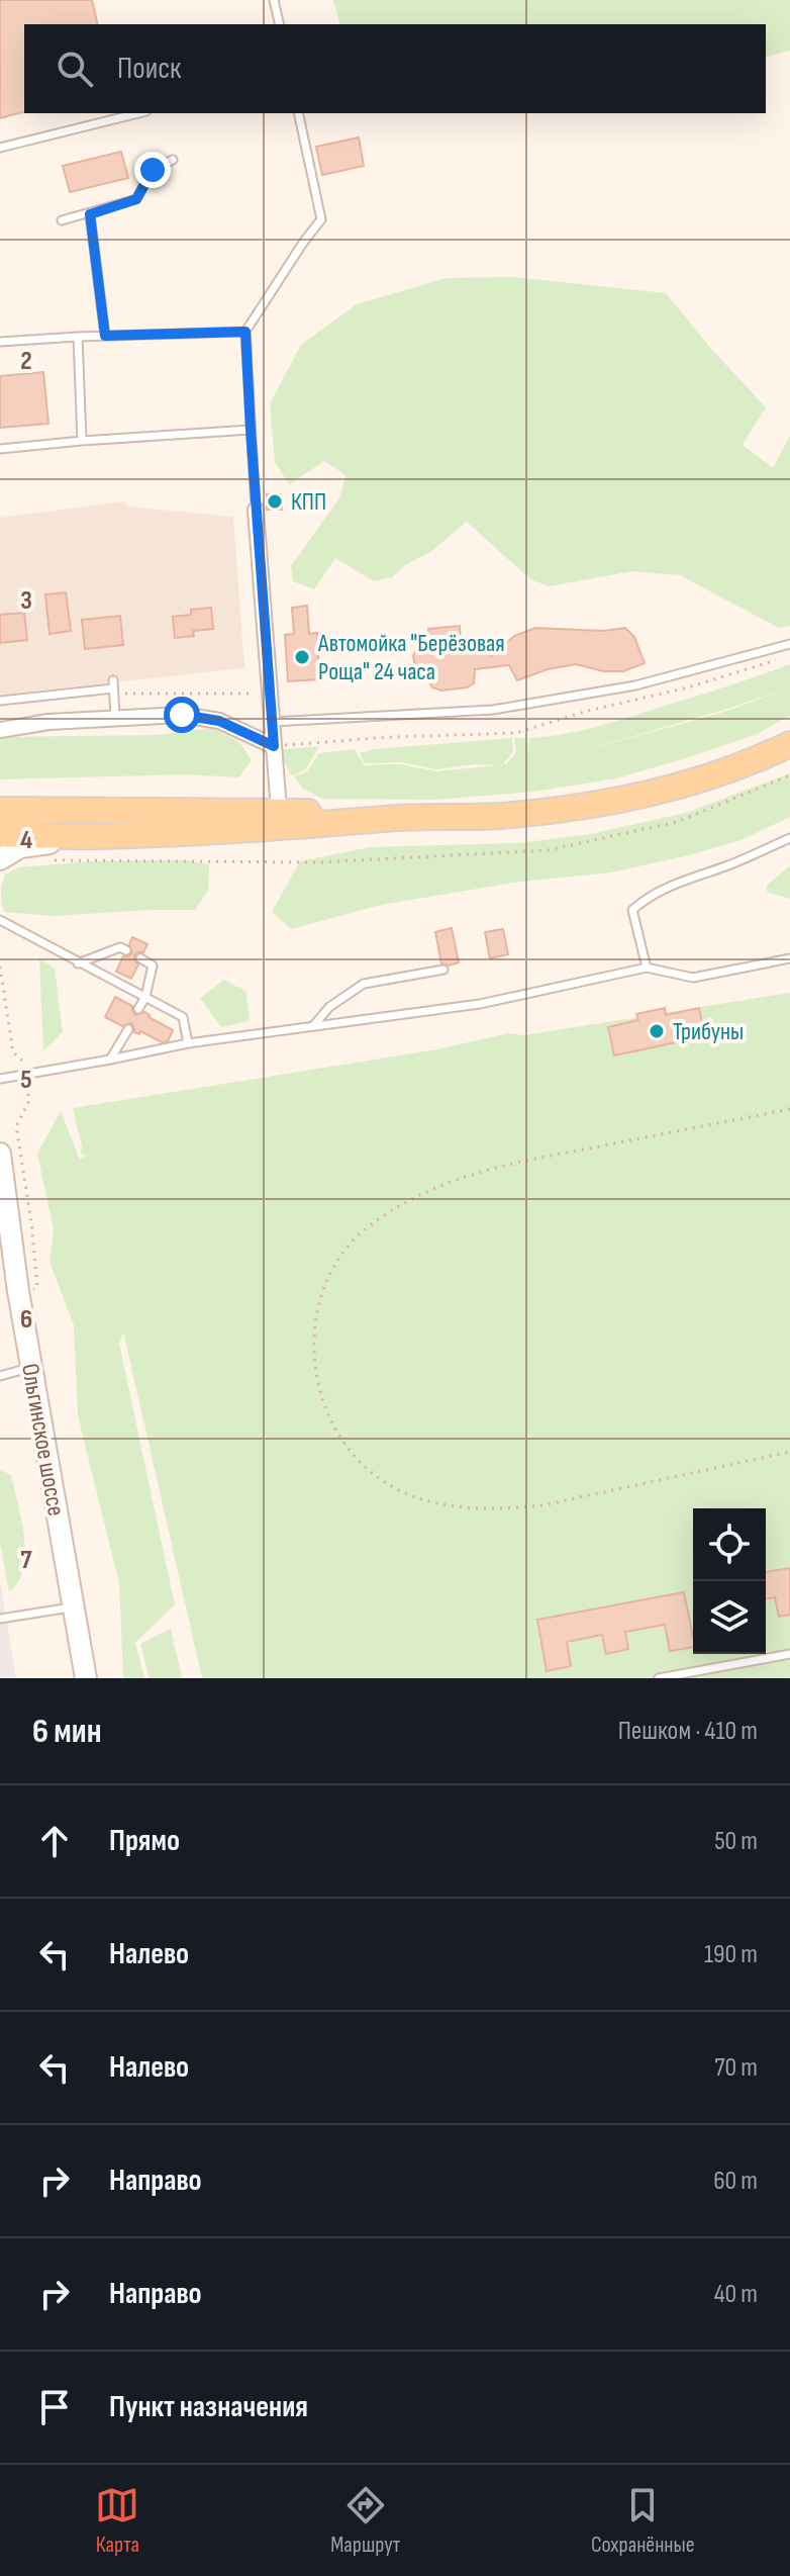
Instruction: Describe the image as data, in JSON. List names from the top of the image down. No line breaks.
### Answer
{"streets":{"main road":["Ольгинское шоссе"]},"places":["КПП","Автомойка \"Берёзовая Роща\" 24 часа","Трибуны"],"page":{"search":"Поиск","heading":["6 мин","Пешком · 410 m"],"list":[["Прямо","50 m"],["Налево","190 m"],["Налево","70 m"],["Направо","60 m"],["Направо","40 m"],"Пункт назначения"],"nav":["Карта","Маршрут","Сохранённые"]},"grid":{"rows":["2","3","4","5","6","7"]}}
